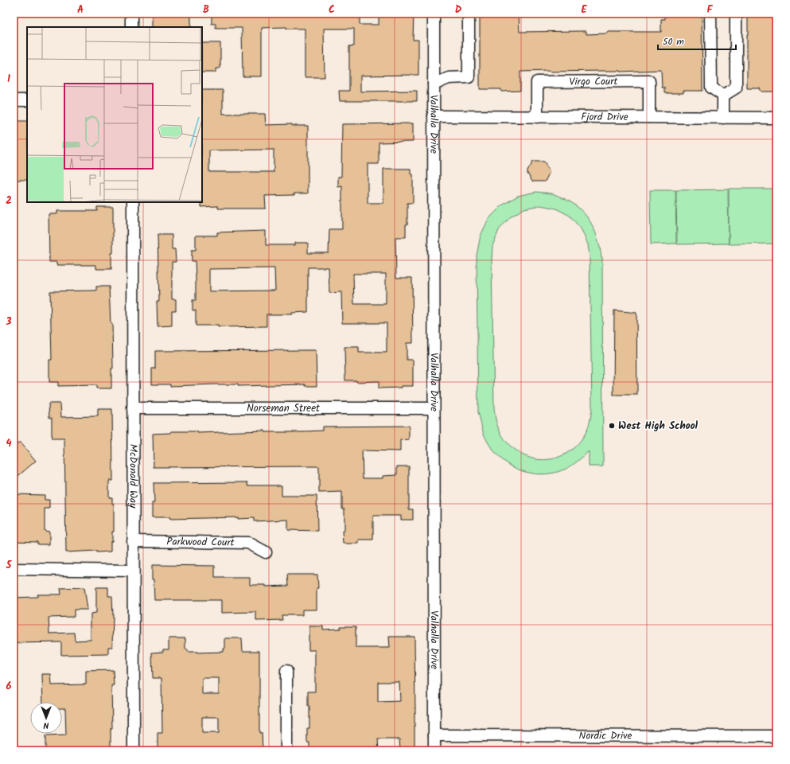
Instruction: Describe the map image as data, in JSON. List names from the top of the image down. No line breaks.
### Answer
{"streets":{"street":["Virgo Court","Fjord Drive","Valhalla Drive","Norseman Street","McDonald Way","Parkwood Court","Nordic Drive"]},"crossings":[["Virgo Court","Fjord Drive"],["Fjord Drive","Valhalla Drive"],["Valhalla Drive","Norseman Street"],["Valhalla Drive","Nordic Drive"],["Norseman Street","McDonald Way"],["McDonald Way","Parkwood Court"]],"places":["West High School"],"scale_bar":"50 m","north":"bottom","grid":{"columns":["A","B","C","D","E","F"],"rows":["1","2","3","4","5","6"]}}
